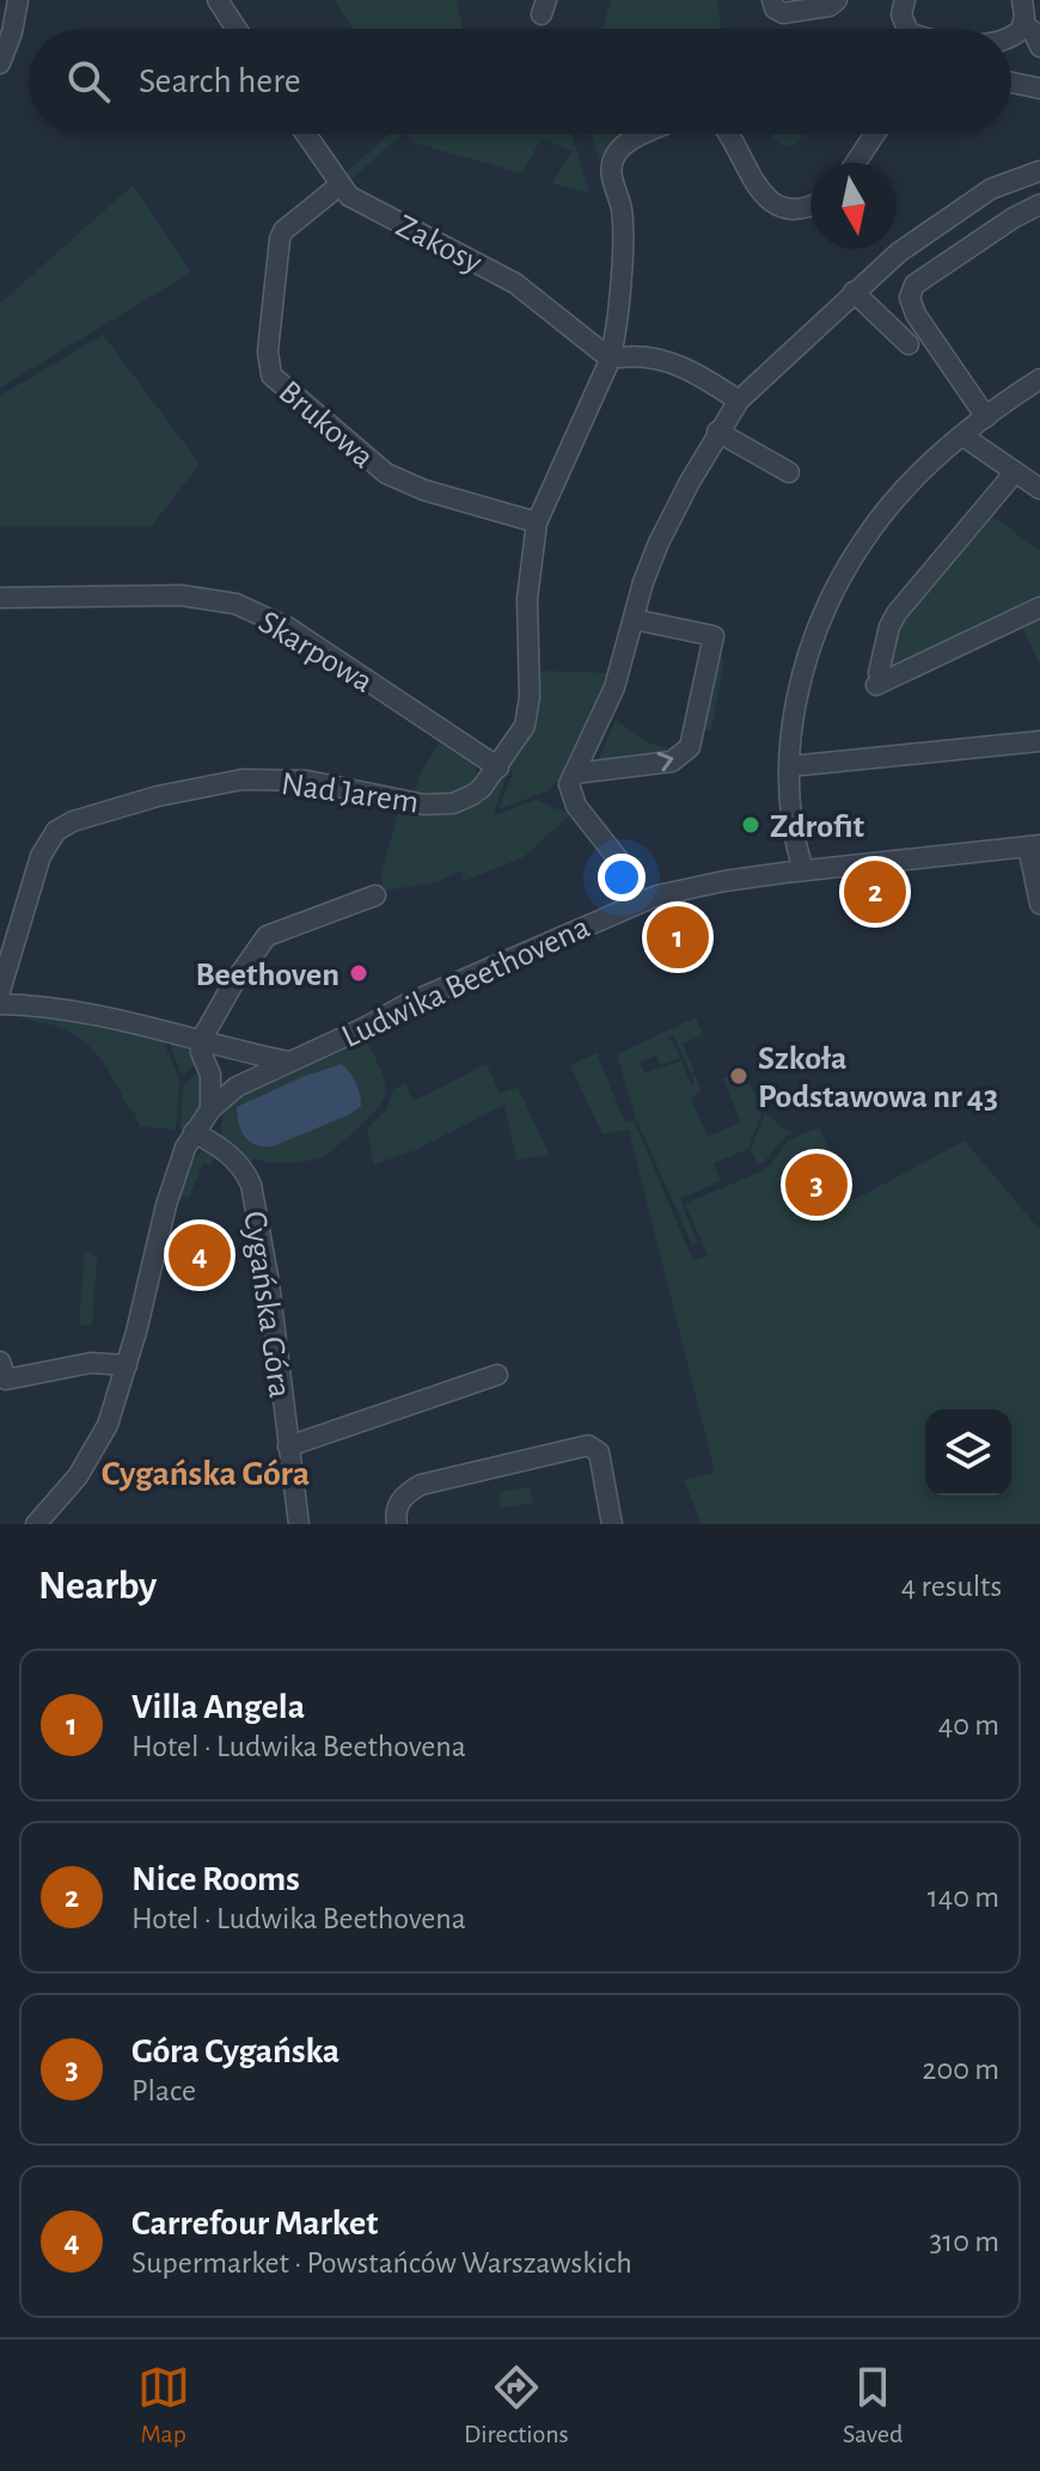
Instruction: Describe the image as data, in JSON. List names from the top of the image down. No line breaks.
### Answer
{"streets":{"street":["Zakosy","Brukowa","Skarpowa","Nad Jarem","Ludwika Beethovena","Cygańska Góra"]},"crossings":[["Zakosy","Brukowa"],["Zakosy","Nad Jarem"],["Brukowa","Nad Jarem"],["Skarpowa","Nad Jarem"],["Ludwika Beethovena","Cygańska Góra"]],"districts":["Cygańska Góra"],"places":["Zdrofit","Beethoven","Szkoła Podstawowa nr 43"],"north":"bottom","page":{"search":"Search here","pins":["2","1","3","4"],"heading":["Nearby","4 results"],"list":[{"mark":"1","name":"Villa Angela","note":"Hotel · Ludwika Beethovena","value":"40 m"},{"mark":"2","name":"Nice Rooms","note":"Hotel · Ludwika Beethovena","value":"140 m"},{"mark":"3","name":"Góra Cygańska","note":"Place","value":"200 m"},{"mark":"4","name":"Carrefour Market","note":"Supermarket · Powstańców Warszawskich","value":"310 m"}],"nav":["Map","Directions","Saved"]}}
